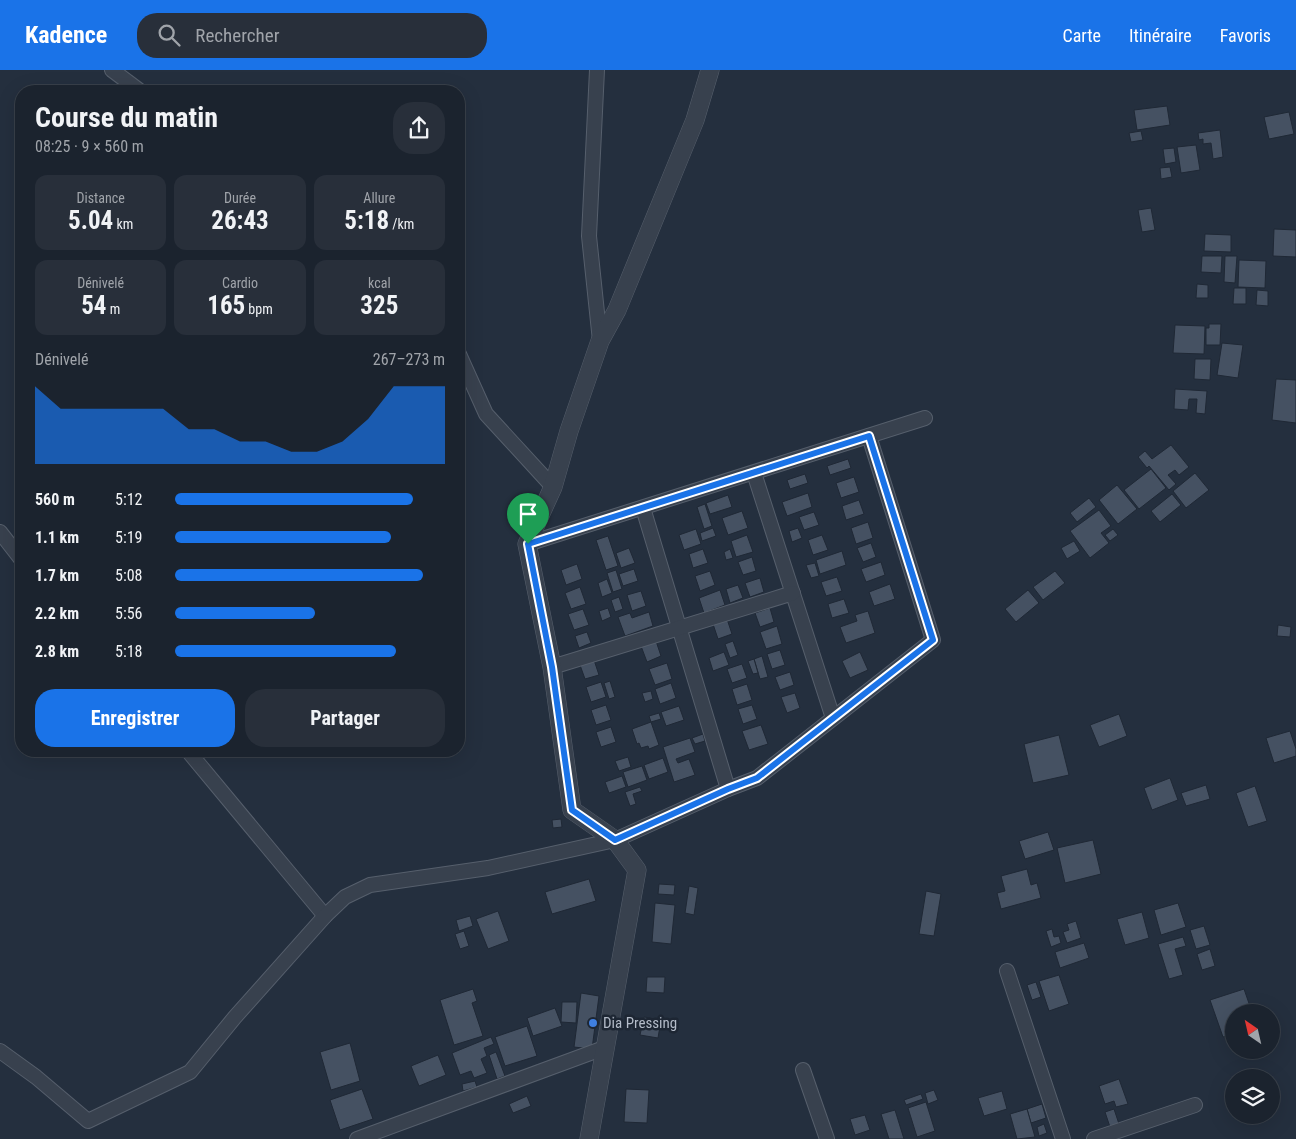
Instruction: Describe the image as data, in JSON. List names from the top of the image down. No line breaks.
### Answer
{"places":["Dia Pressing"],"north":"top left","page":{"header":"Kadence","search":"Rechercher","nav":["Carte","Itinéraire","Favoris"],"heading":["Course du matin","08:25 · 9 × 560 m"],"stats":[["Distance","5.04 km"],["Durée","26:43"],["Allure","5:18 /km"],["Dénivelé","54 m"],["Cardio","165 bpm"],["kcal","325"]],"chart":["Dénivelé","267–273 m"],"list":[{"name":"560 m","note":"5:12"},{"name":"1.1 km","note":"5:19"},{"name":"1.7 km","note":"5:08"},{"name":"2.2 km","note":"5:56"},{"name":"2.8 km","note":"5:18"}],"buttons":["Enregistrer","Partager"]}}
